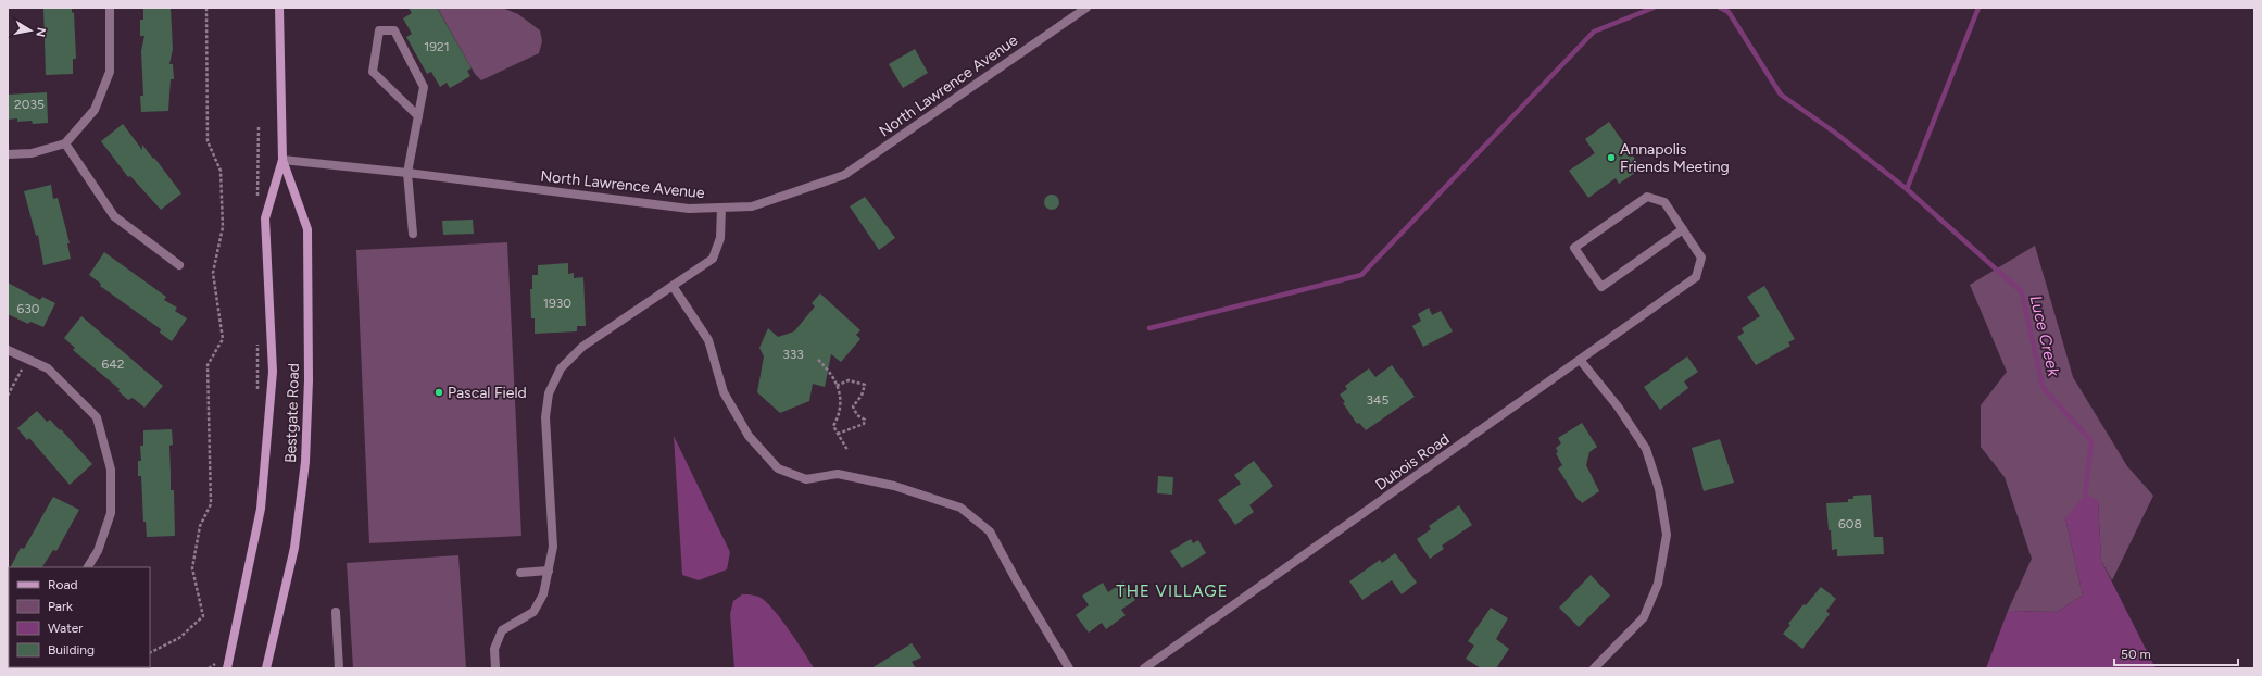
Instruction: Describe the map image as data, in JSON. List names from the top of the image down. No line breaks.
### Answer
{"streets":{"main road":["Bestgate Road"],"street":["North Lawrence Avenue","Dubois Road"]},"crossings":[["North Lawrence Avenue","Bestgate Road"]],"districts":["THE VILLAGE"],"water":["Luce Creek"],"places":["Annapolis Friends Meeting","Pascal Field"],"house_numbers":["1921","2035","1930","630","333","642","345","608"],"legend":["Road","Park","Water","Building"],"scale_bar":"50 m","north":"right"}
